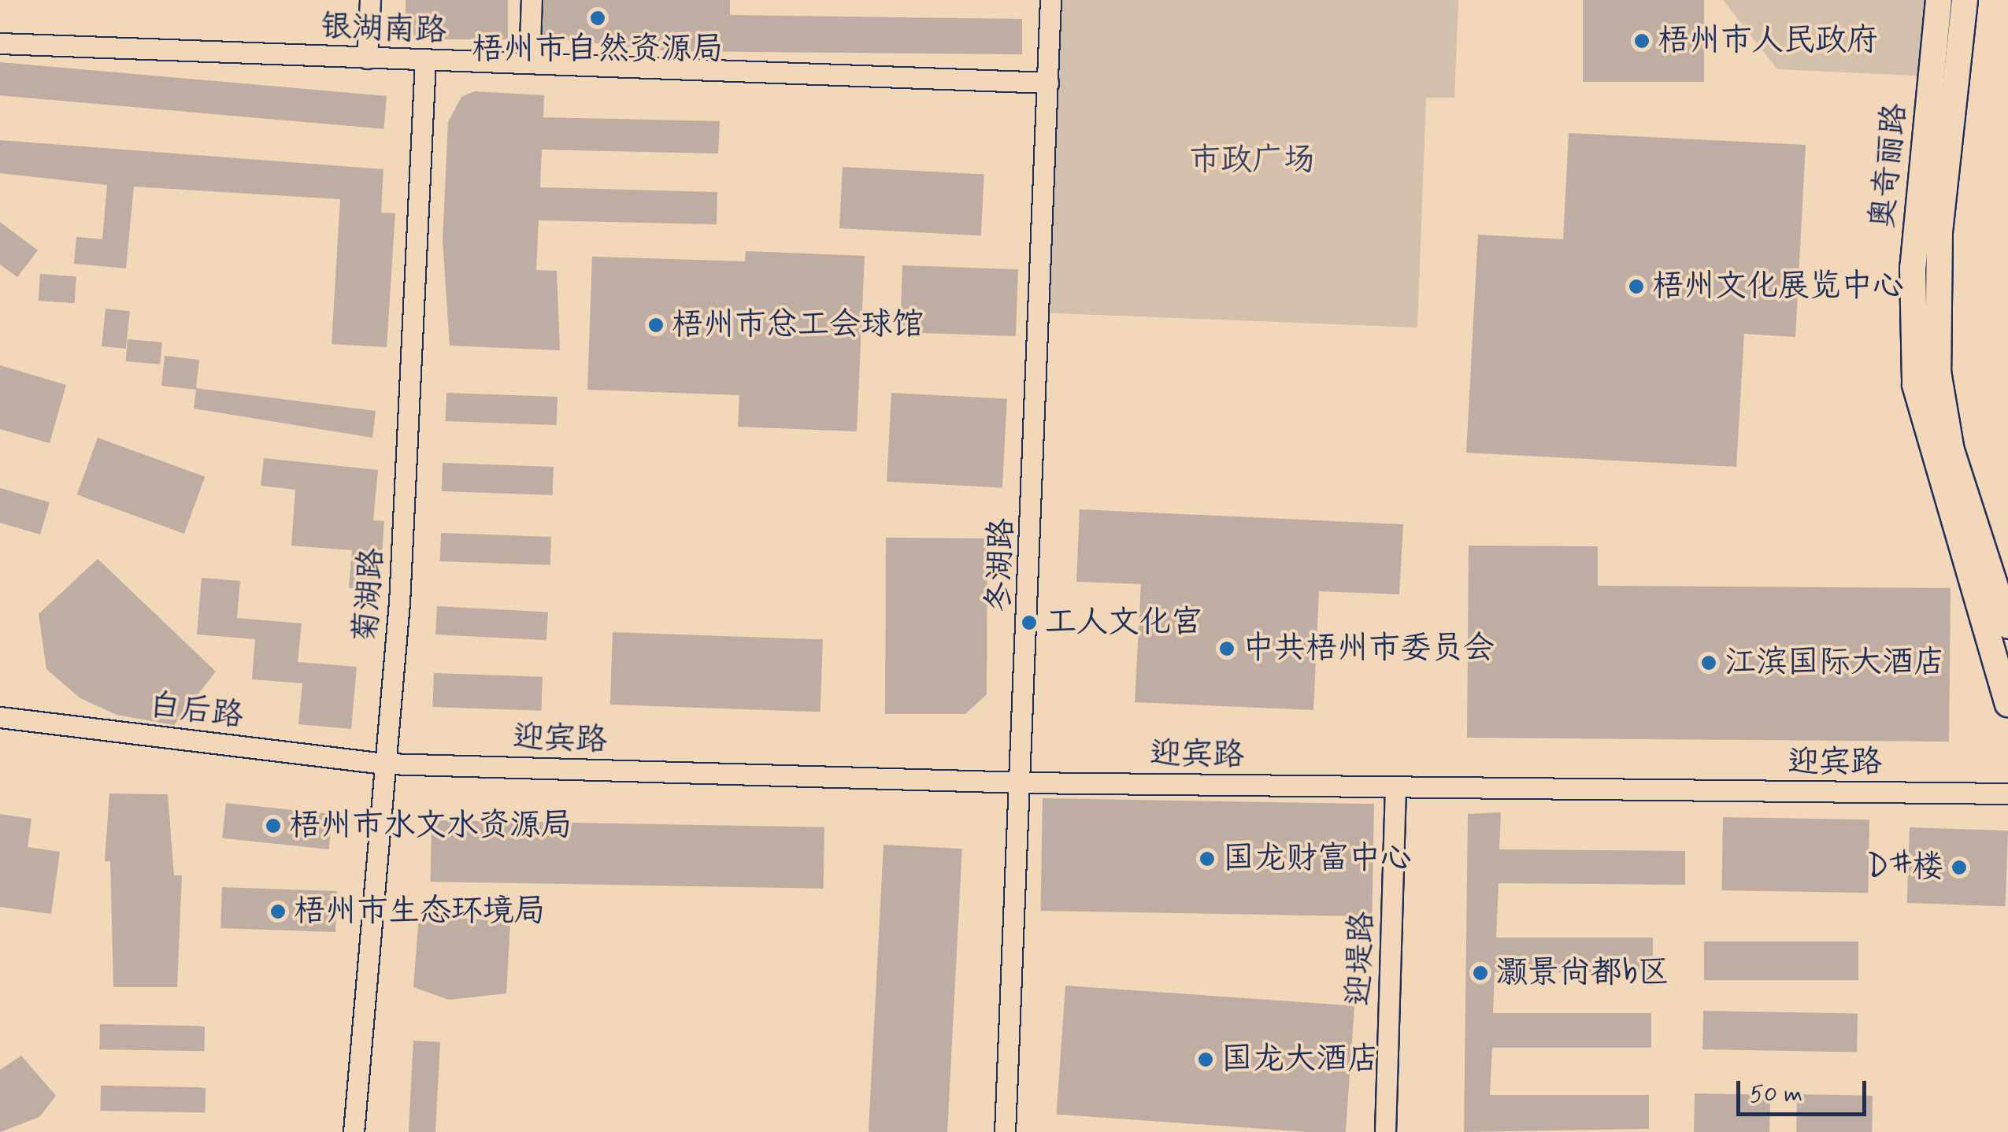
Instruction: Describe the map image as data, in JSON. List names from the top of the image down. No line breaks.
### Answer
{"streets":{"main road":["奥奇丽路"],"street":["银湖南路","冬湖路","菊湖路","白后路","迎宾路","迎堤路"]},"crossings":[["银湖南路","冬湖路"],["银湖南路","菊湖路"],["冬湖路","迎宾路"],["菊湖路","白后路"],["菊湖路","迎宾路"],["白后路","迎宾路"],["迎宾路","迎堤路"]],"parks":["市政广场"],"places":["梧州市自然资源局","梧州市人民政府","梧州文化展览中心","梧州市总工会球馆","工人文化宫","中共梧州市委员会","江滨国际大酒店","梧州市水文水资源局","国龙财富中心","D#楼","梧州市生态环境局","灏景尚都b区","国龙大酒店"],"scale_bar":"50 m"}
